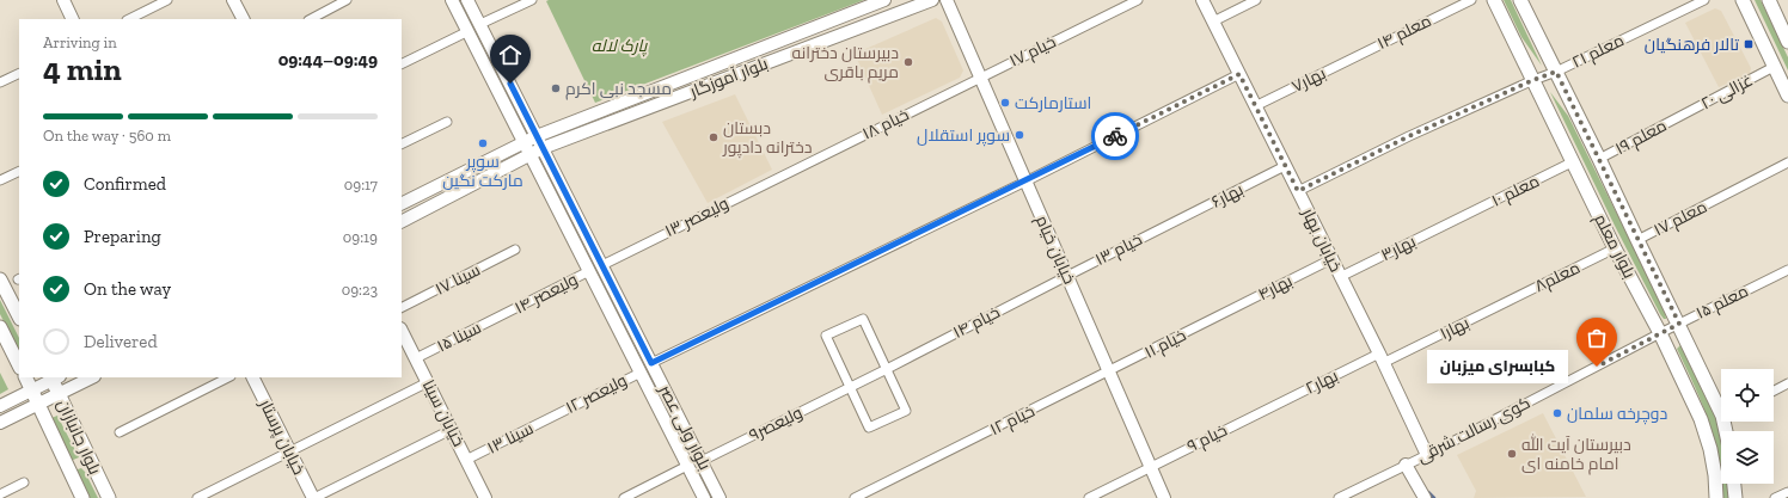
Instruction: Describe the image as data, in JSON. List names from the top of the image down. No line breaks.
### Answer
{"streets":{"main road":["بلوار آموزگار","خیابان بهار","بلوار معلم","خیابان خیام","خیابان سینا","بلوار ولی عصر","بلوار جانبازان","خیابان پرستار"],"street":["معلم ۱۴","خیام ۱۷","معلم ۲۱","بهار۷","غزالی ۲۰","خیام ۱۸","معلم ۱۹","معلم ۱۰","بهار۶","ولیعصر ۱۳","معلم ۱۷","بهار۳","خیام ۱۳","معلم۸","سینا ۱۷","بهار۴","ولیعصر ۱۴","معلم ۱۵","خیام ۱۴","بهار۱","سینا ۱۵","خیام ۱۱","بهار۲","ولیعصر ۱۲","خیام ۱۲","ولیعصر۹","کوی رسالت شرقی","سینا ۱۳","خیام ۹"]},"crossings":[["معلم ۱۴","بهار۷"],["خیام ۱۷","خیام ۱۸"],["خیام ۱۷","خیابان خیام"],["معلم ۲۱","خیابان بهار"],["معلم ۲۱","بلوار معلم"],["بلوار آموزگار","بلوار ولی عصر"],["بهار۷","خیابان بهار"],["غزالی ۲۰","معلم ۱۹"],["خیام ۱۸","ولیعصر ۱۳"],["خیام ۱۸","خیابان خیام"],["معلم ۱۹","بلوار معلم"],["معلم ۱۰","بلوار معلم"],["معلم ۱۰","بهار۳"],["بهار۶","خیابان بهار"],["بهار۶","خیام ۱۳"],["ولیعصر ۱۳","بلوار ولی عصر"],["معلم ۱۷","بلوار معلم"],["خیابان بهار","بهار۳"],["خیابان بهار","بهار۴"],["خیابان بهار","بهار۱"],["خیابان بهار","بهار۲"],["خیابان بهار","کوی رسالت شرقی"],["بلوار معلم","معلم۸"],["بلوار معلم","معلم ۱۵"],["بلوار معلم","کوی رسالت شرقی"],["خیابان خیام","خیام ۱۳"],["خیابان خیام","خیام ۱۴"],["خیابان خیام","خیام ۱۱"],["خیابان خیام","خیام ۱۲"],["خیابان خیام","خیام ۹"],["خیام ۱۳","خیام ۱۴"],["معلم۸","بهار۱"],["بهار۴","خیام ۱۱"],["ولیعصر ۱۴","سینا ۱۵"],["ولیعصر ۱۴","بلوار ولی عصر"],["معلم ۱۵","کوی رسالت شرقی"],["خیام ۱۴","ولیعصر۹"],["بهار۱","بهار۲"],["سینا ۱۵","خیابان سینا"],["خیام ۱۱","خیام ۱۲"],["بهار۲","خیام ۹"],["ولیعصر ۱۲","بلوار ولی عصر"],["ولیعصر ۱۲","سینا ۱۳"],["خیابان سینا","سینا ۱۳"],["ولیعصر۹","بلوار ولی عصر"]],"parks":["پارک لاله"],"places":{"transit":["تالار فرهنگیان"],"other":["دبیرستان دخترانه مریم باقری","مسجد نبی اکرم","استارمارکت","سوپر استقلال","دبستان دخترانه دادپور","سوپر مارکت نگین","کبابسرای میزبان","دوچرخه سلمان","دبیرستان آیت الله امام خامنه ای"]},"page":{"heading":["4 min","Arriving in","09:44–09:49"],"bar":"On the way · 560 m","list":[["Confirmed","09:17"],["Preparing","09:19"],["On the way","09:23"],"Delivered"],"bubble":"کبابسرای میزبان"}}
